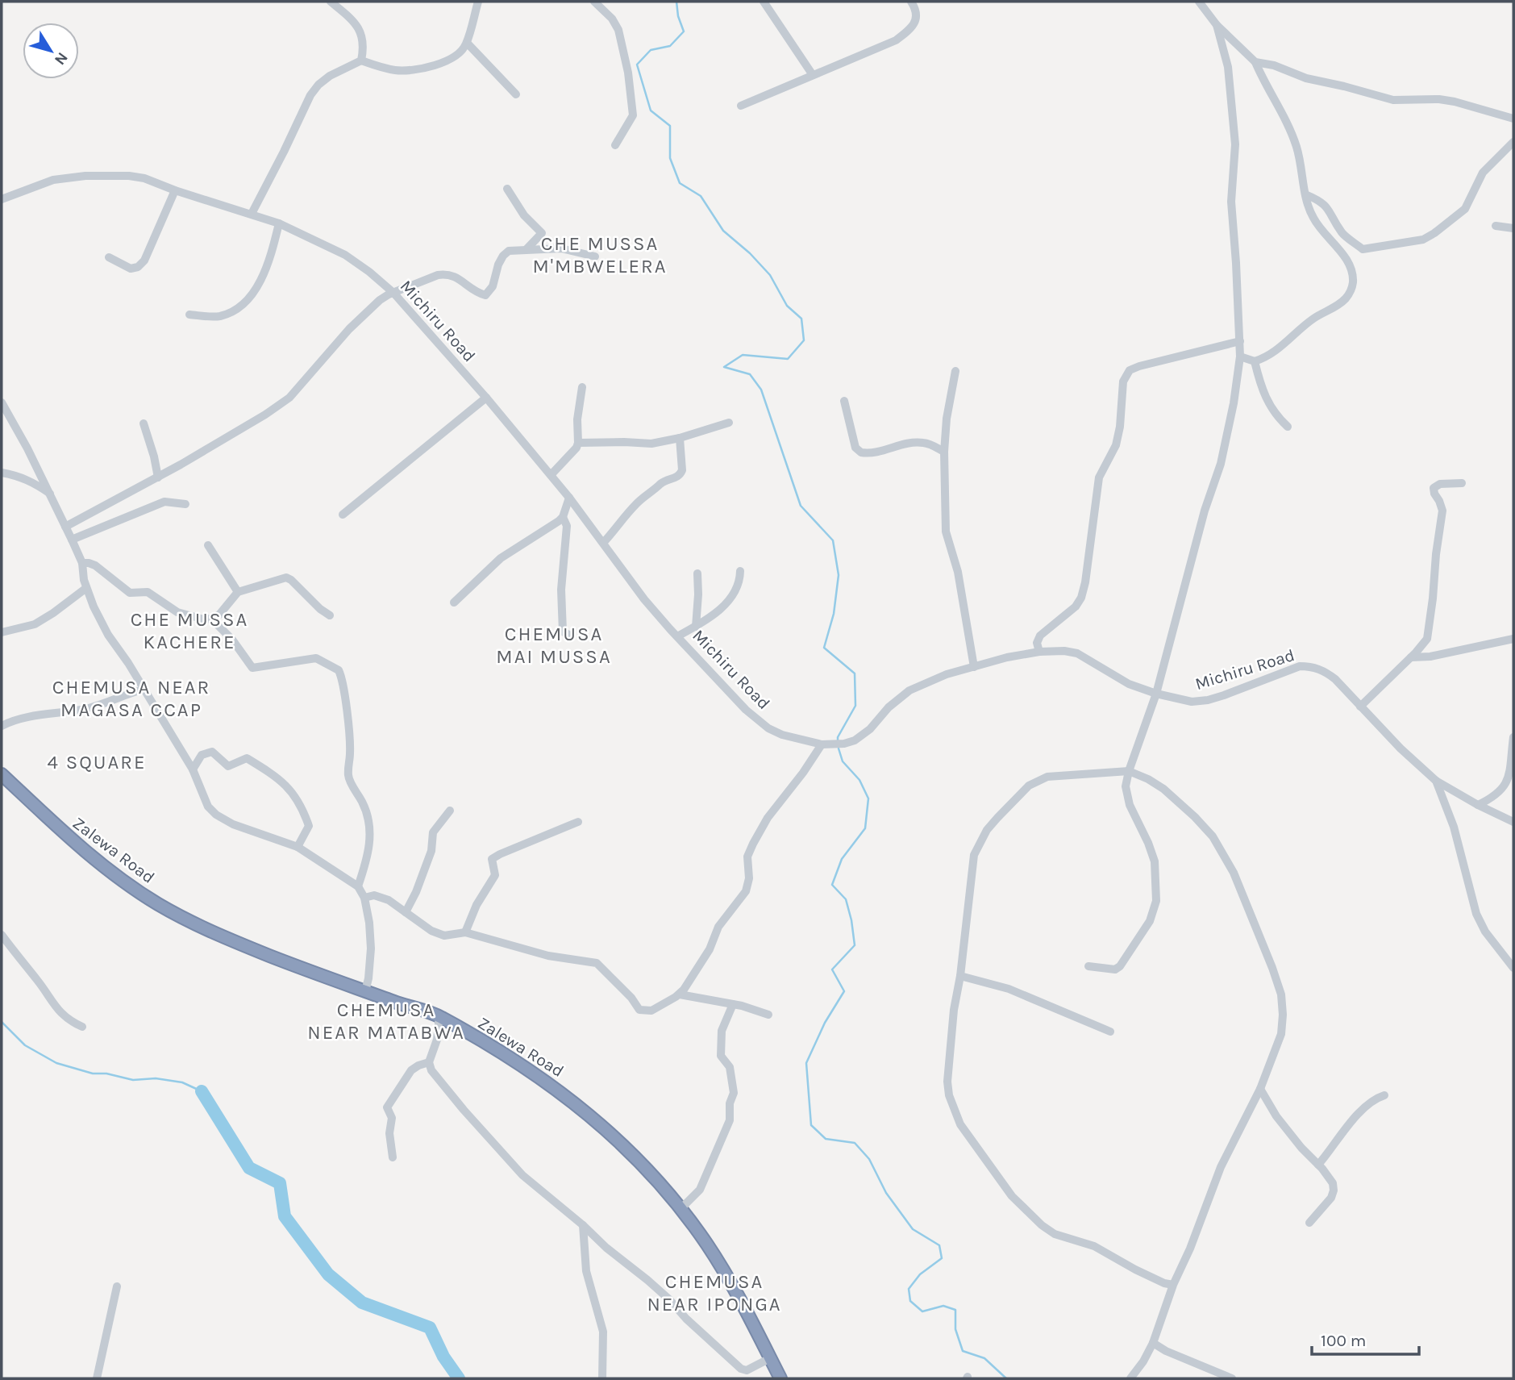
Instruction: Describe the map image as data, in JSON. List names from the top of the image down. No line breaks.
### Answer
{"streets":{"highway":["Zalewa Road"],"street":["Michiru Road"]},"districts":["CHE MUSSA M'MBWELERA","CHE MUSSA KACHERE","CHEMUSA MAI MUSSA","CHEMUSA NEAR MAGASA CCAP","4 SQUARE","CHEMUSA NEAR MATABWA","CHEMUSA NEAR IPONGA"],"scale_bar":"100 m","north":"bottom right"}
